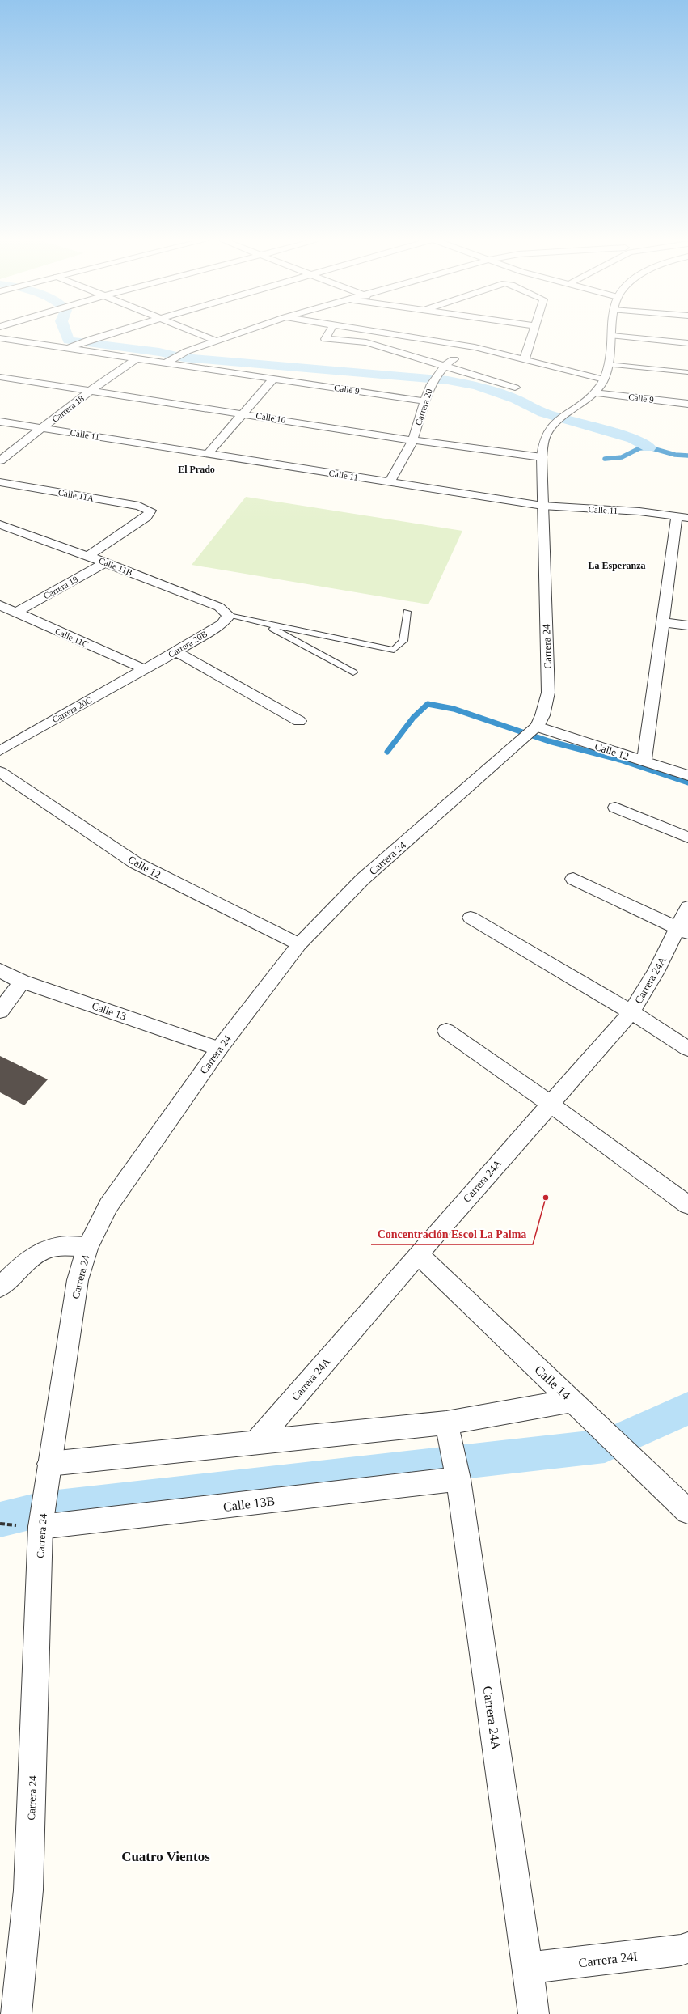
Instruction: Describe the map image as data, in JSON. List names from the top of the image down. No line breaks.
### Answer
{"streets":{"street":["Calle 9","Carrera 20","Carrera 18","Calle 10","Calle 11","Calle 11A","Calle 11B","Carrera 19","Calle 11C","Carrera 20B","Carrera 24","Carrera 20C","Calle 12","Carrera 24A","Calle 13","Calle 14","Calle 13B","Carrera 24I"]},"crossings":[["Calle 9","Carrera 20"],["Calle 9","Carrera 18"],["Calle 9","Carrera 24"],["Carrera 20","Calle 10"],["Carrera 20","Calle 11"],["Carrera 18","Calle 10"],["Carrera 18","Calle 11"],["Calle 10","Carrera 24"],["Calle 11","Carrera 24"],["Calle 11A","Calle 11B"],["Calle 11B","Carrera 19"],["Calle 11B","Carrera 20B"],["Carrera 19","Calle 11C"],["Calle 11C","Carrera 20B"],["Calle 11C","Carrera 20C"],["Carrera 20B","Carrera 20C"],["Carrera 24","Calle 12"],["Carrera 24","Calle 13"],["Carrera 24","Calle 13B"],["Carrera 24A","Calle 14"],["Carrera 24A","Calle 13B"],["Carrera 24A","Carrera 24I"]],"districts":["El Prado","La Esperanza","Cuatro Vientos"],"places":["Concentración Escol La Palma"]}
